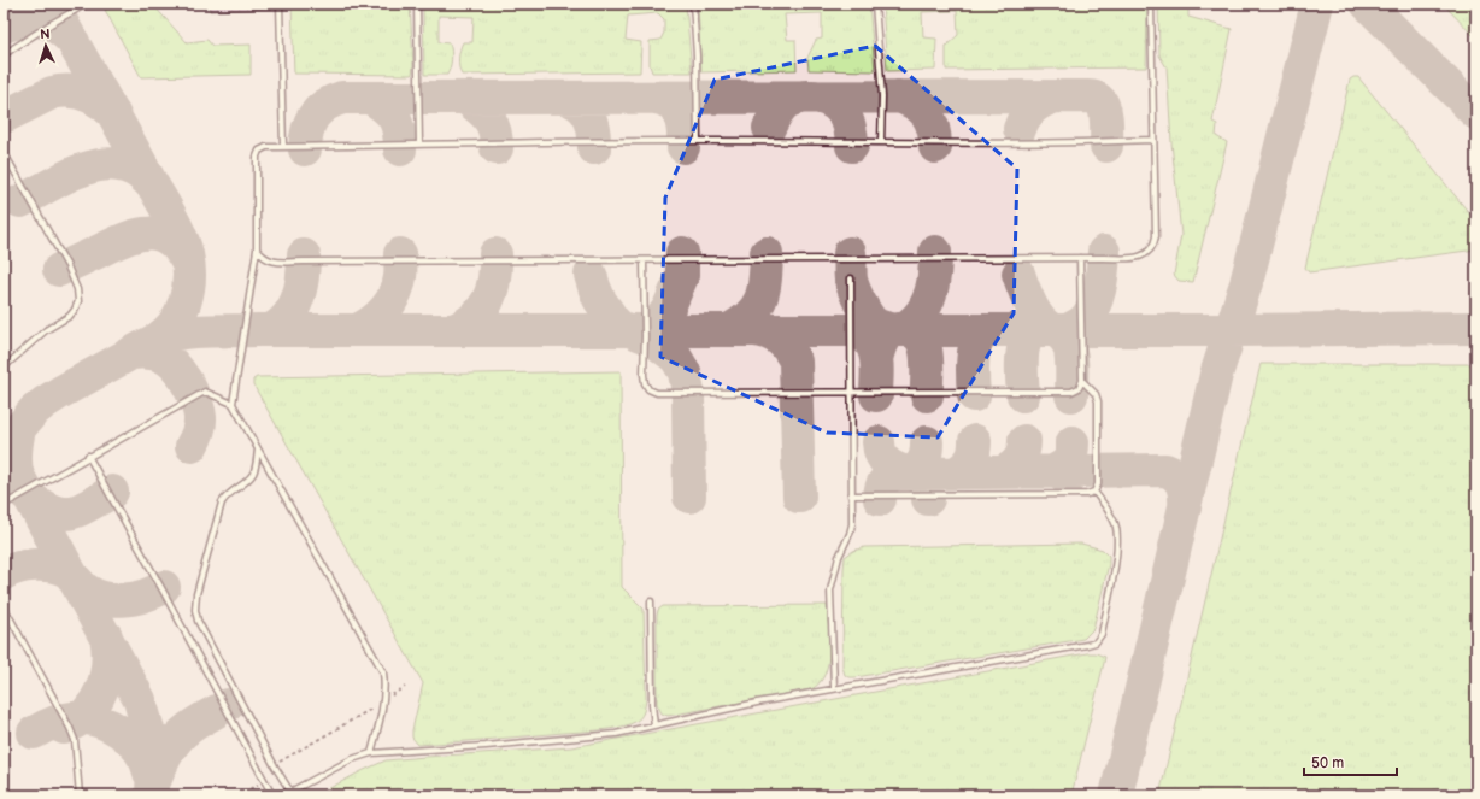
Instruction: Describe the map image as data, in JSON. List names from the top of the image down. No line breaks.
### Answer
{"scale_bar":"50 m","north":"top"}
